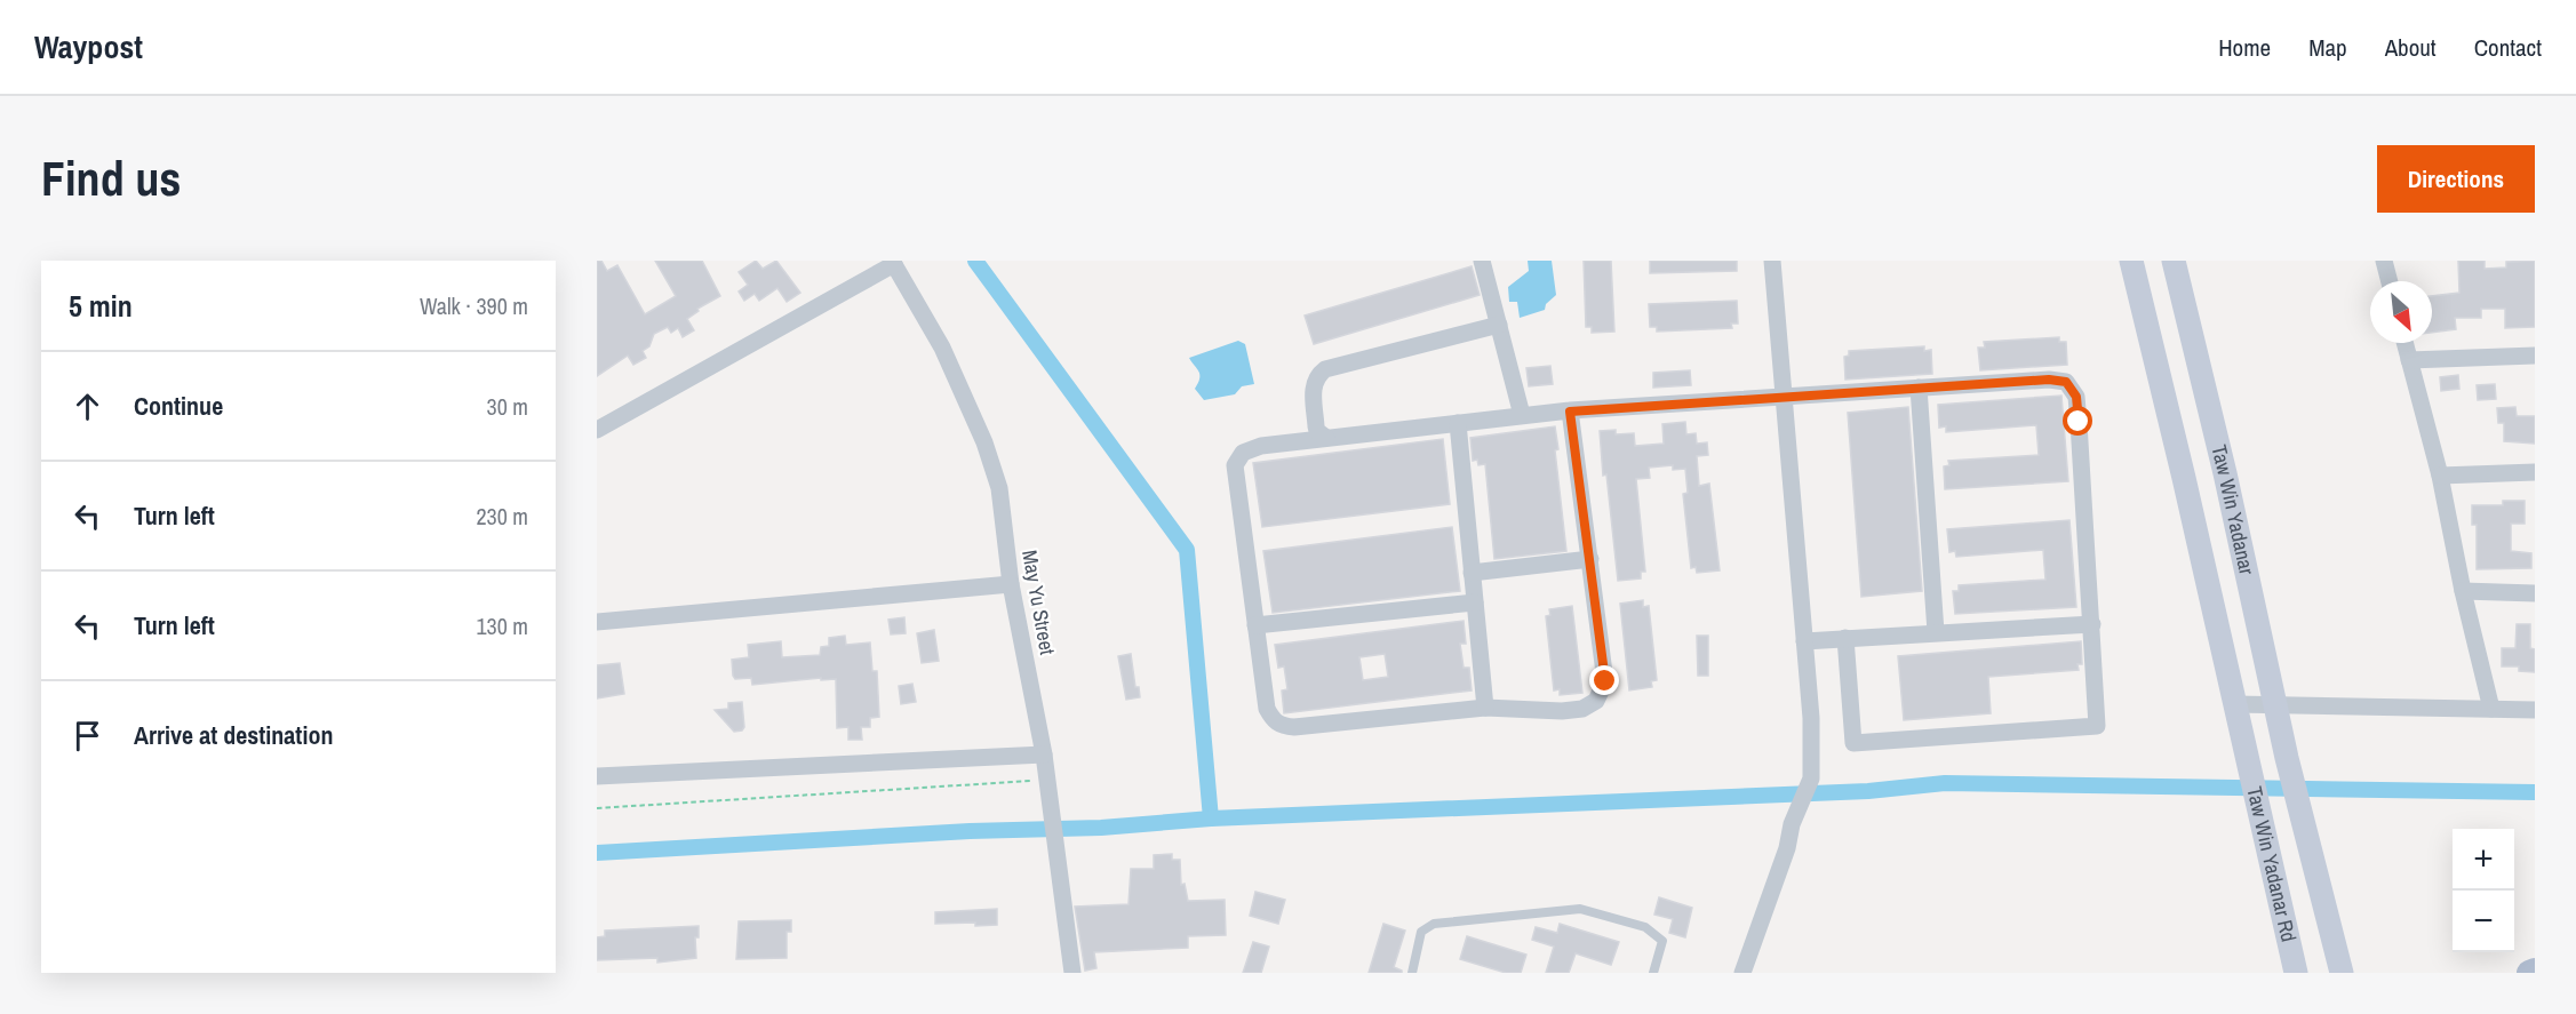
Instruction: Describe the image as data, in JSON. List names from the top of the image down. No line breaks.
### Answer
{"streets":{"main road":["Taw Win Yadanar","Taw Win Yadanar Rd"],"street":["May Yu Street"]},"crossings":[["Taw Win Yadanar","Taw Win Yadanar Rd"]],"north":"bottom right","page":{"header":"Waypost","nav":["Home","Map","About","Contact"],"buttons":"Directions","title":"Find us","heading":["5 min","Walk · 390 m"],"list":[["Continue","30 m"],["Turn left","230 m"],["Turn left","130 m"],"Arrive at destination"],"map_buttons":["+","−"]}}
